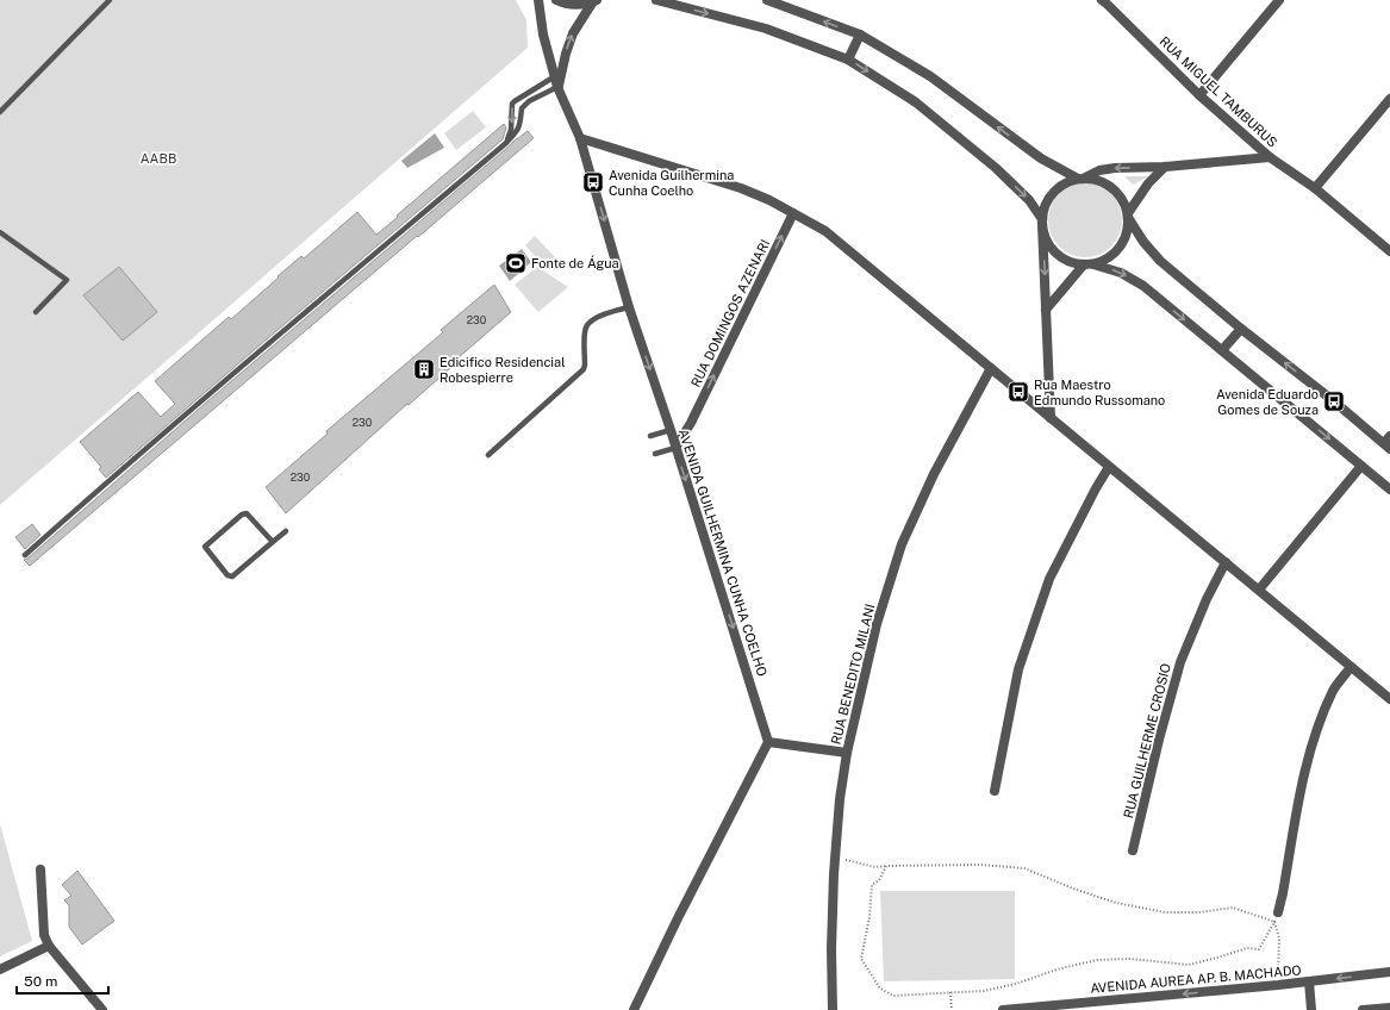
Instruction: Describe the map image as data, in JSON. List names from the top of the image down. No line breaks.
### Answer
{"streets":{"street":["RUA MIGUEL TAMBURUS","RUA DOMINGOS AZENARI","AVENIDA GUILHERMINA CUNHA COELHO","RUA BENEDITO MILANI","RUA GUILHERME CROSIO","AVENIDA AUREA AP. B. MACHADO"]},"crossings":[["RUA DOMINGOS AZENARI","AVENIDA GUILHERMINA CUNHA COELHO"]],"one_way":["RUA DOMINGOS AZENARI","AVENIDA GUILHERMINA CUNHA COELHO","AVENIDA AUREA AP. B. MACHADO"],"parks":["AABB"],"places":{"bus stop":["Avenida Guilhermina Cunha Coelho","Rua Maestro Edmundo Russomano","Avenida Eduardo Gomes de Souza"],"sports":["Fonte de Água"],"building":["Edicifico Residencial Robespierre"]},"house_numbers":["230","230","230"],"scale_bar":"50 m"}
